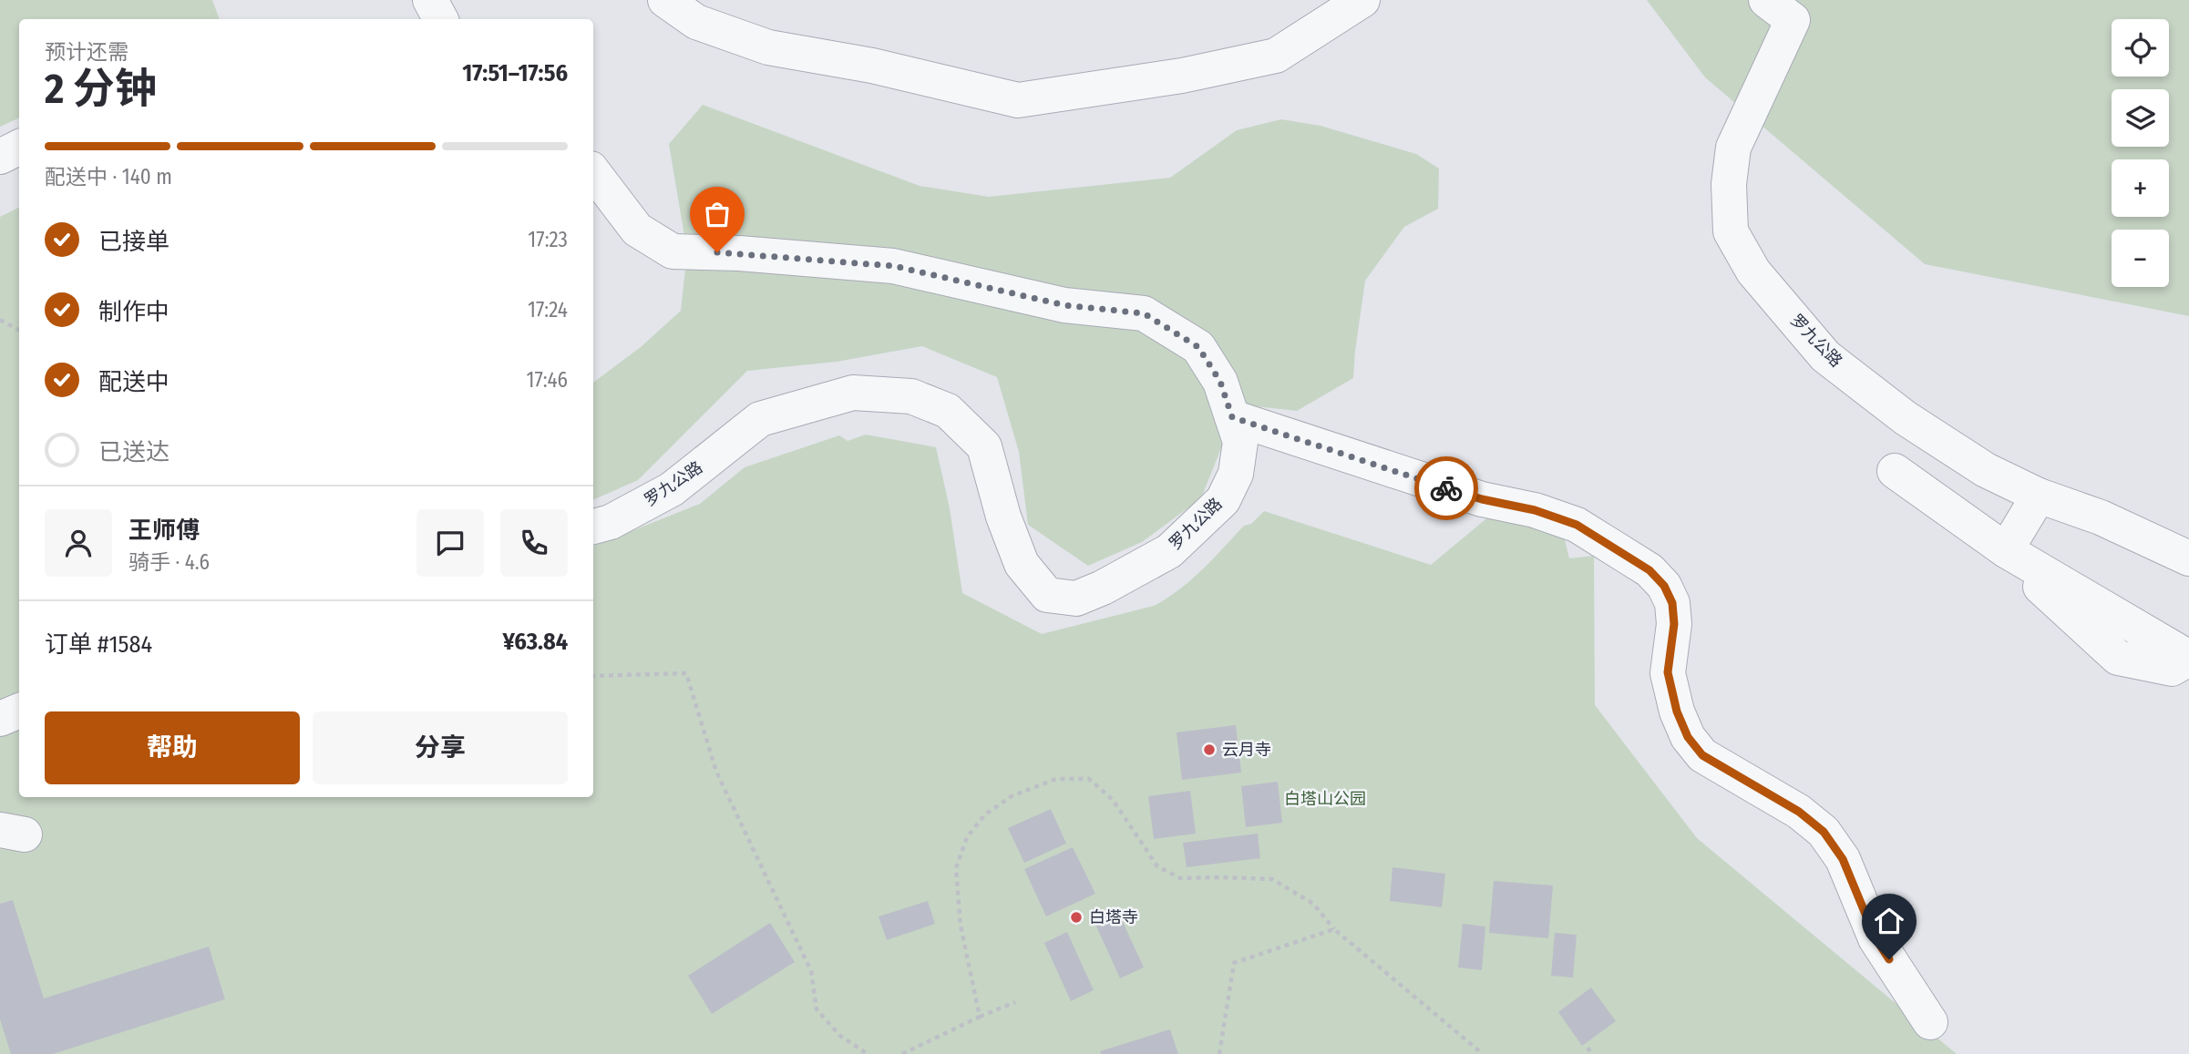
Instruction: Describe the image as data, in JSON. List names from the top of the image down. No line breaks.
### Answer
{"streets":{"street":["罗九公路"]},"parks":["白塔山公园"],"places":["云月寺","白塔寺"],"page":{"map_buttons":["+","−"],"heading":["2 分钟","预计还需","17:51–17:56"],"panel":["王师傅","骑手 · 4.6","订单 #1584","¥63.84"],"bar":"配送中 · 140 m","list":[["已接单","17:23"],["制作中","17:24"],["配送中","17:46"],"已送达"],"buttons":["帮助","分享"]}}
